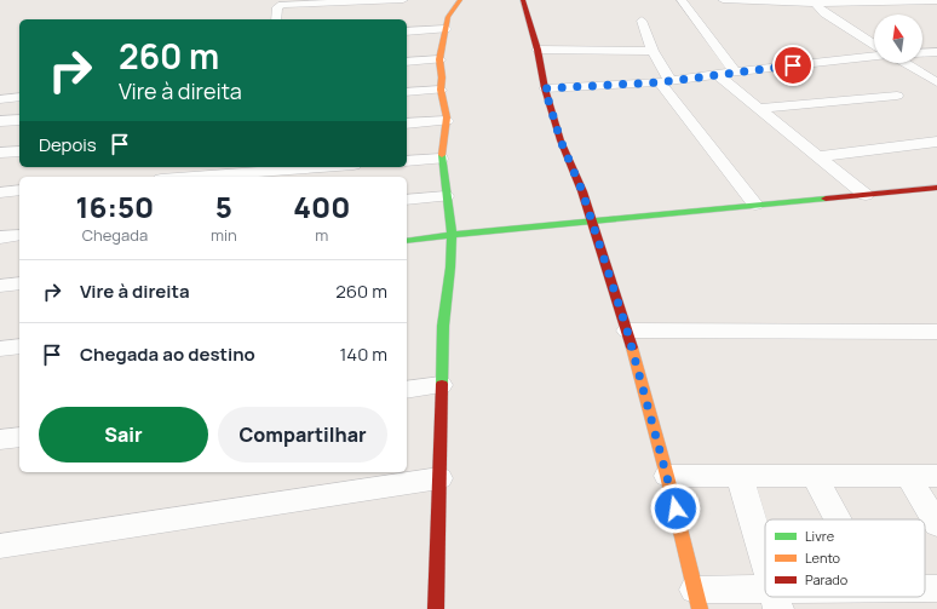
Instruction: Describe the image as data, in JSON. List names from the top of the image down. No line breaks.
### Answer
{"legend":["Livre","Lento","Parado"],"north":"top","page":{"turn":["260 m","Vire à direita"],"then":"Depois","eta":["16:50","Chegada","5","min","400","m"],"list":[{"name":"Vire à direita","value":"260 m"},{"name":"Chegada ao destino","value":"140 m"}],"buttons":["Sair","Compartilhar"]}}
